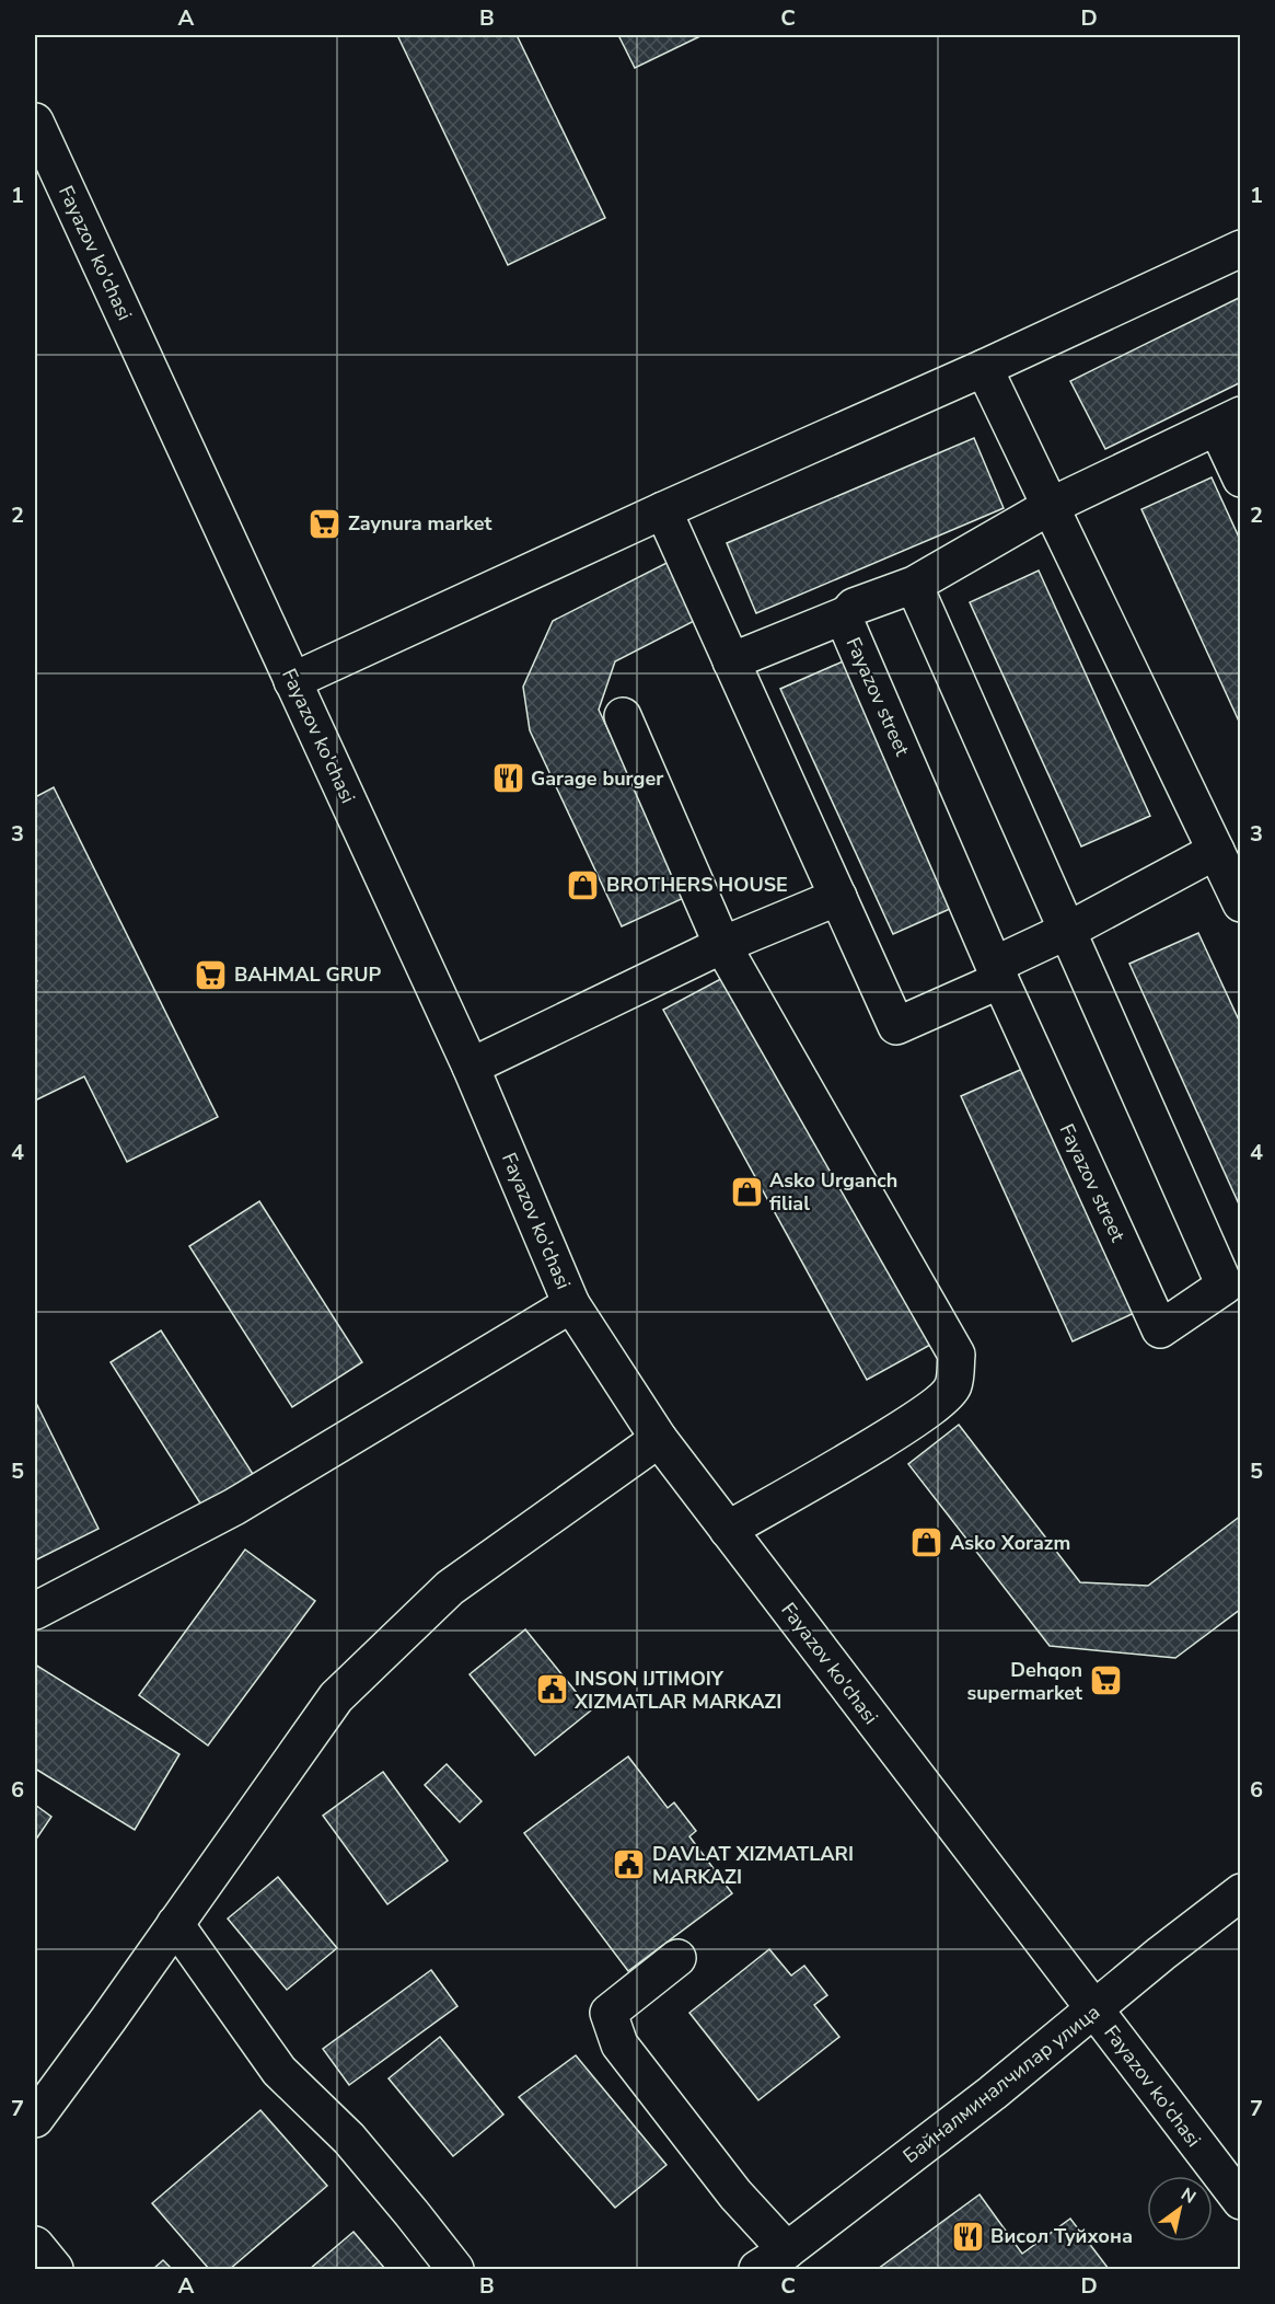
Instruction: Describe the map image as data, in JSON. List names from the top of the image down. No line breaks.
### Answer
{"streets":{"street":["Fayazov ko'chasi","Fayazov street","Байналминалчилар улица"]},"crossings":[["Fayazov ko'chasi","Байналминалчилар улица"]],"places":{"supermarket":["Zaynura market","BAHMAL GRUP","Dehqon supermarket"],"restaurant":["Garage burger","Висол Туйхона"],"shop":["BROTHERS HOUSE","Asko Urganch filial","Asko Xorazm"],"public building":["INSON IJTIMOIY XIZMATLAR MARKAZI","DAVLAT XIZMATLARI MARKAZI"]},"north":"top right","grid":{"columns":["A","B","C","D"],"rows":["1","2","3","4","5","6","7"]}}
